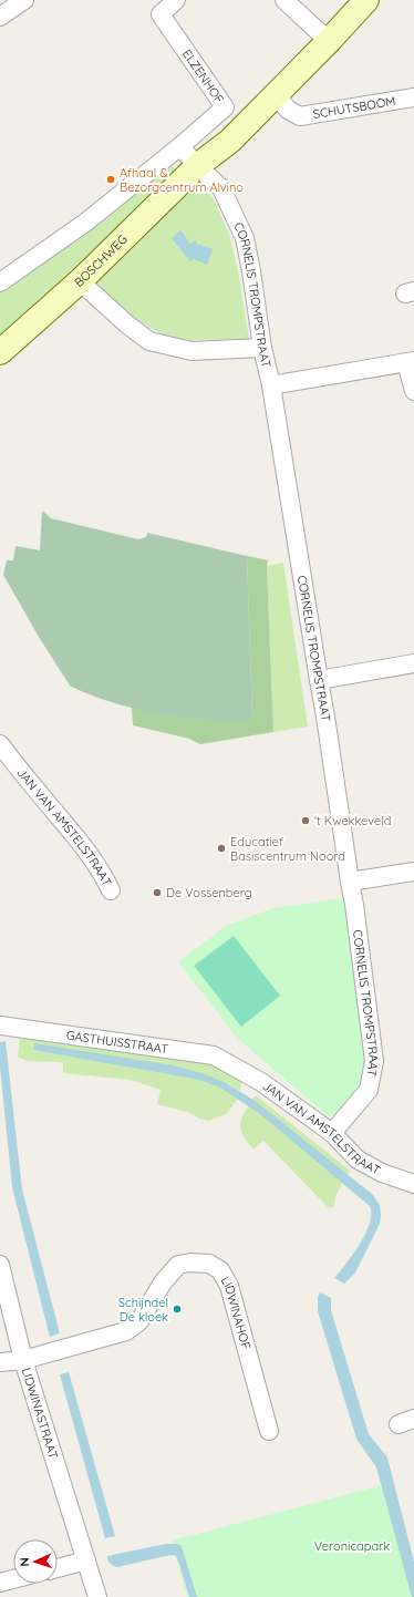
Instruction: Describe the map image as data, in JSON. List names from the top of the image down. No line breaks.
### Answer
{"streets":{"street":["ELZENHOF","SCHUTSBOOM","BOSCHWEG","CORNELIS TROMPSTRAAT","JAN VAN AMSTELSTRAAT","GASTHUISSTRAAT","LIDWINAHOF","LIDWINASTRAAT"]},"crossings":[["SCHUTSBOOM","BOSCHWEG"],["BOSCHWEG","CORNELIS TROMPSTRAAT"],["CORNELIS TROMPSTRAAT","JAN VAN AMSTELSTRAAT"],["JAN VAN AMSTELSTRAAT","GASTHUISSTRAAT"],["LIDWINAHOF","LIDWINASTRAAT"]],"parks":["Veronicapark"],"places":["Afhaal & Bezorgcentrum Alvino","'t Kwekkeveld","Educatief Basiscentrum Noord","De Vossenberg","Schijndel De kloek"],"north":"left"}
